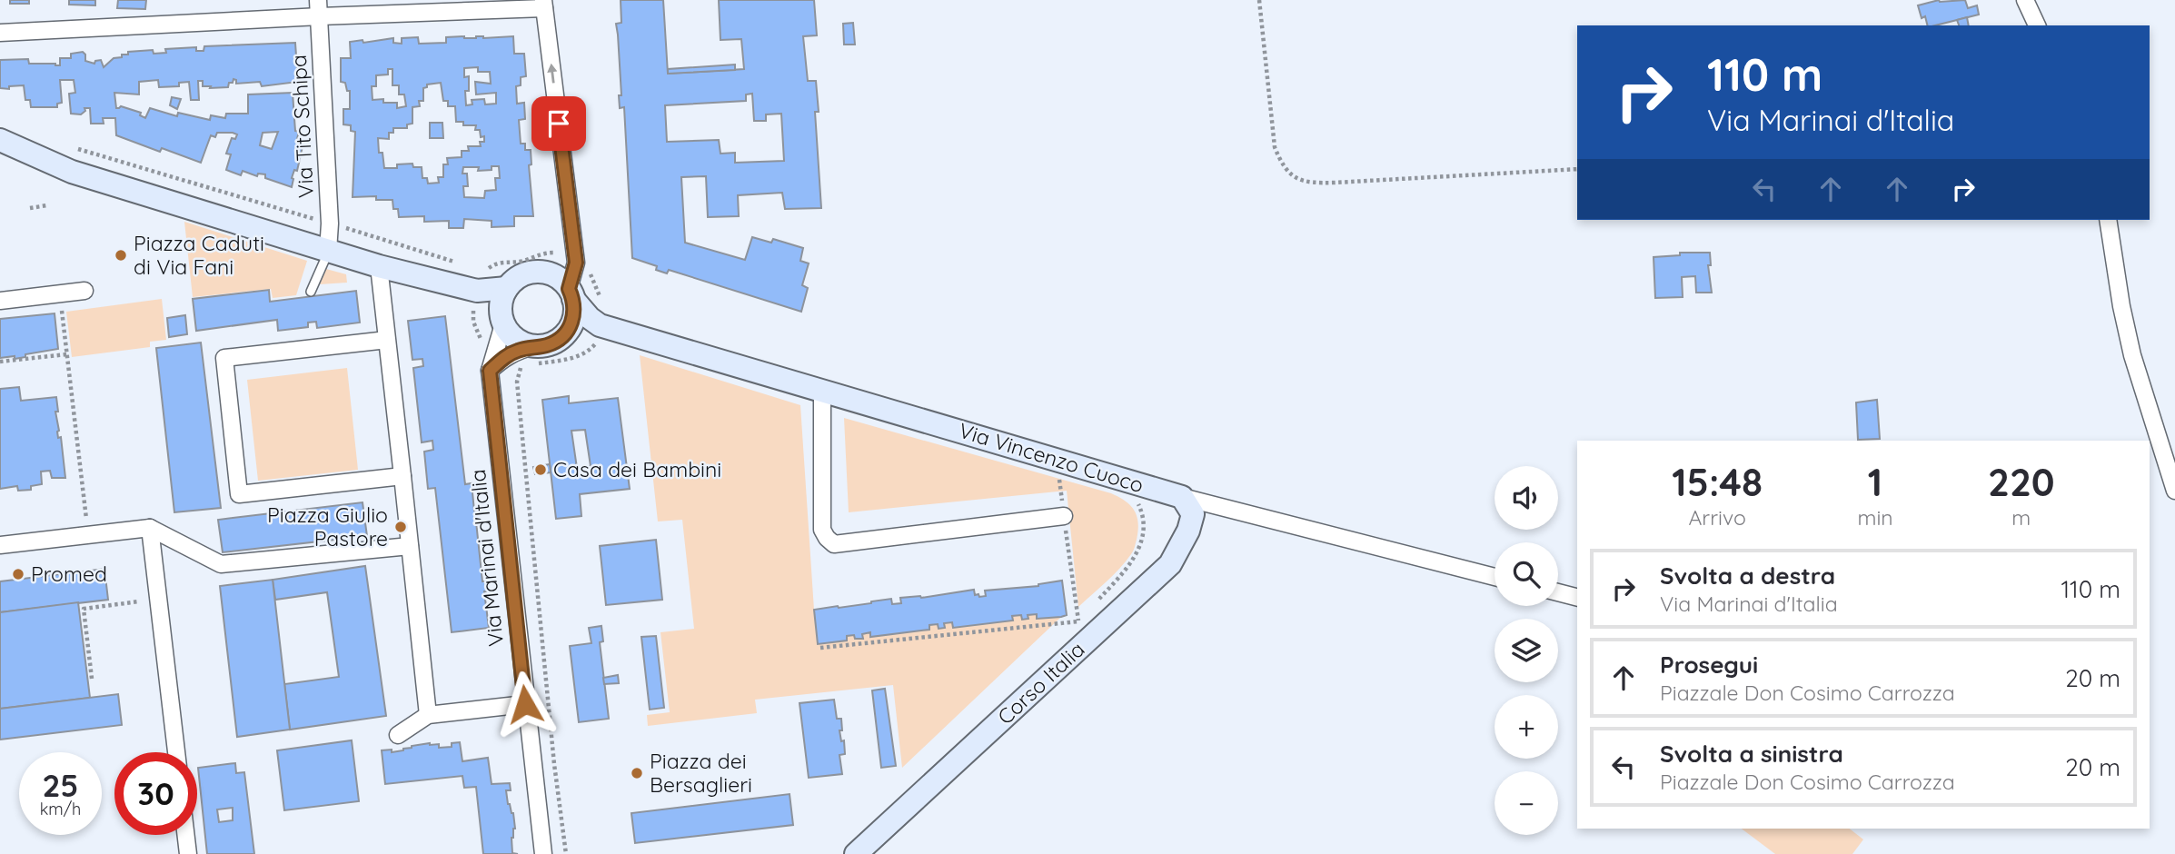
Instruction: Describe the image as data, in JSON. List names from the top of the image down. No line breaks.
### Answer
{"streets":{"street":["Via Tito Schipa","Via Vincenzo Cuoco","Via Marinai d'Italia","Corso Italia"]},"crossings":[["Via Vincenzo Cuoco","Via Marinai d'Italia"],["Via Vincenzo Cuoco","Corso Italia"]],"places":["Piazza Caduti di Via Fani","Casa dei Bambini","Piazza Giulio Pastore","Promed","Piazza dei Bersaglieri"],"page":{"turn":["110 m","Via Marinai d'Italia"],"eta":["15:48","Arrivo","1","min","220","m"],"map_buttons":["+","−"],"list":[{"name":"Svolta a destra","note":"Via Marinai d'Italia","value":"110 m"},{"name":"Prosegui","note":"Piazzale Don Cosimo Carrozza","value":"20 m"},{"name":"Svolta a sinistra","note":"Piazzale Don Cosimo Carrozza","value":"20 m"}],"speed":"25 km/h","limit":"30"}}
